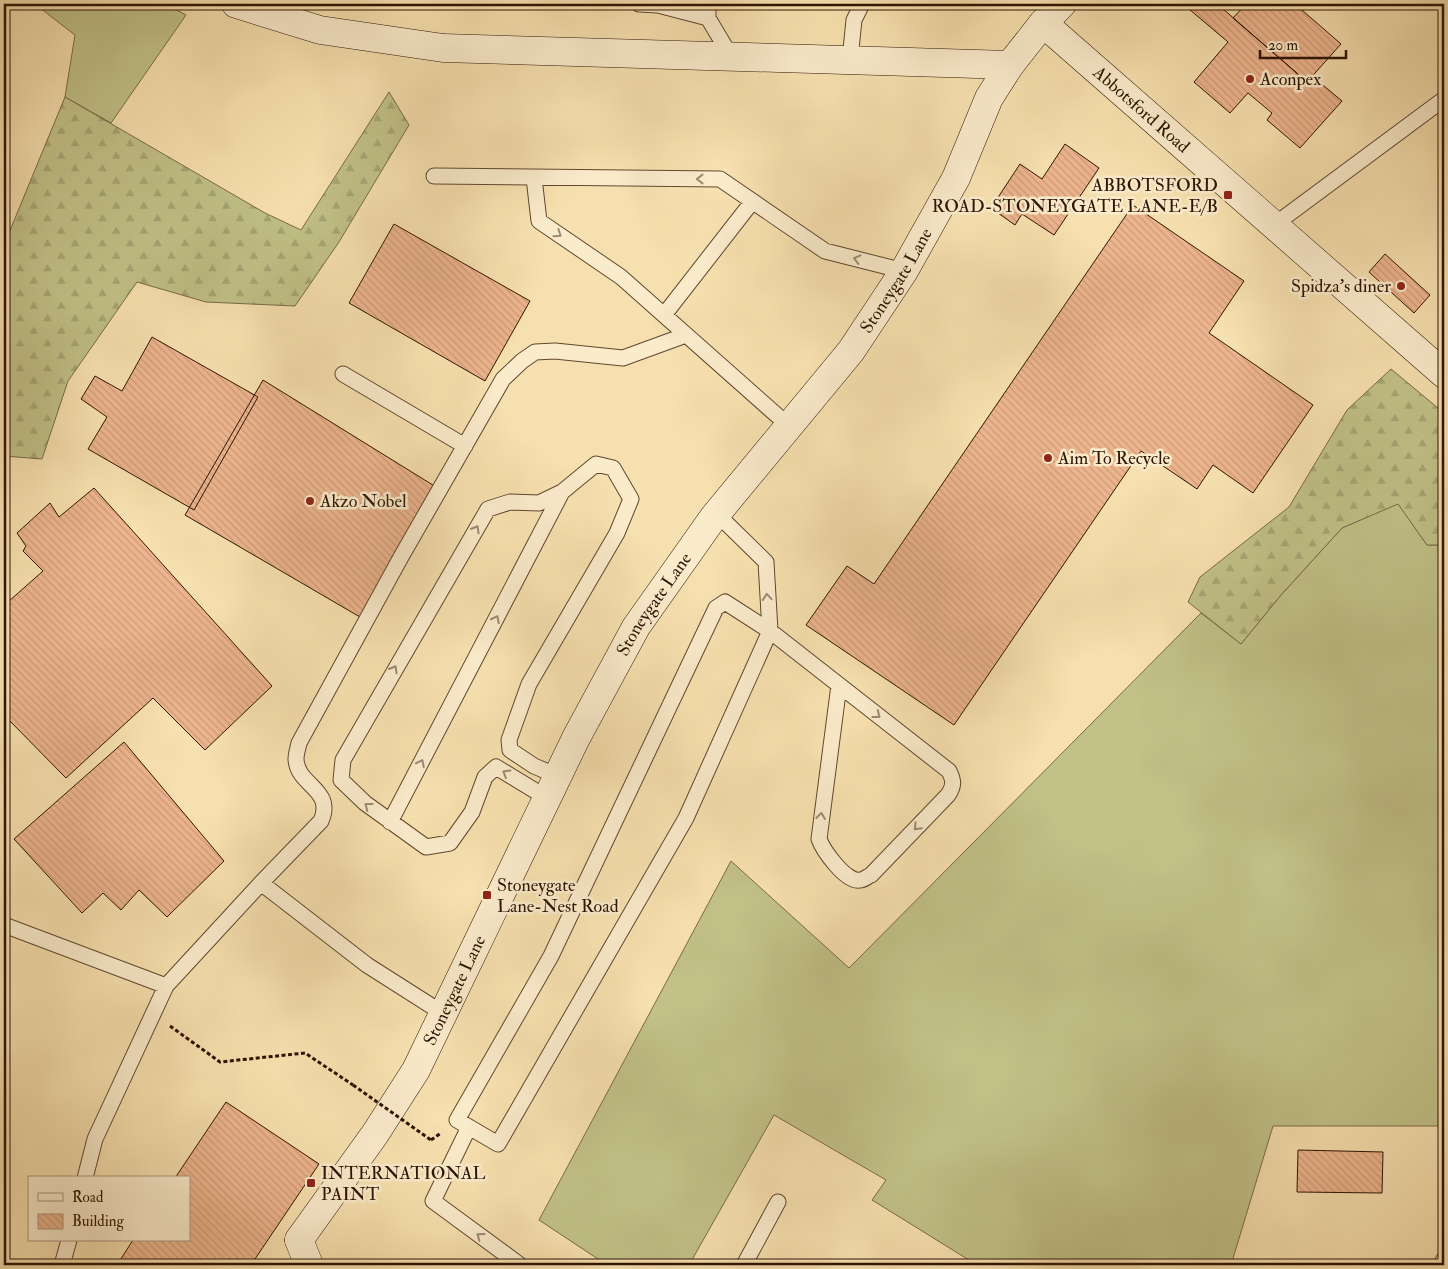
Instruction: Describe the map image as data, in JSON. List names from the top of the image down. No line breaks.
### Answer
{"streets":{"street":["Abbotsford Road","Stoneygate Lane"]},"crossings":[["Abbotsford Road","Stoneygate Lane"]],"places":{"other":["Aconpex","Spidza's diner","Aim To Recycle","Akzo Nobel"],"transit":["ABBOTSFORD ROAD-STONEYGATE LANE-E/B","Stoneygate Lane-Nest Road","INTERNATIONAL PAINT"]},"legend":["Road","Building"],"scale_bar":"20 m"}
